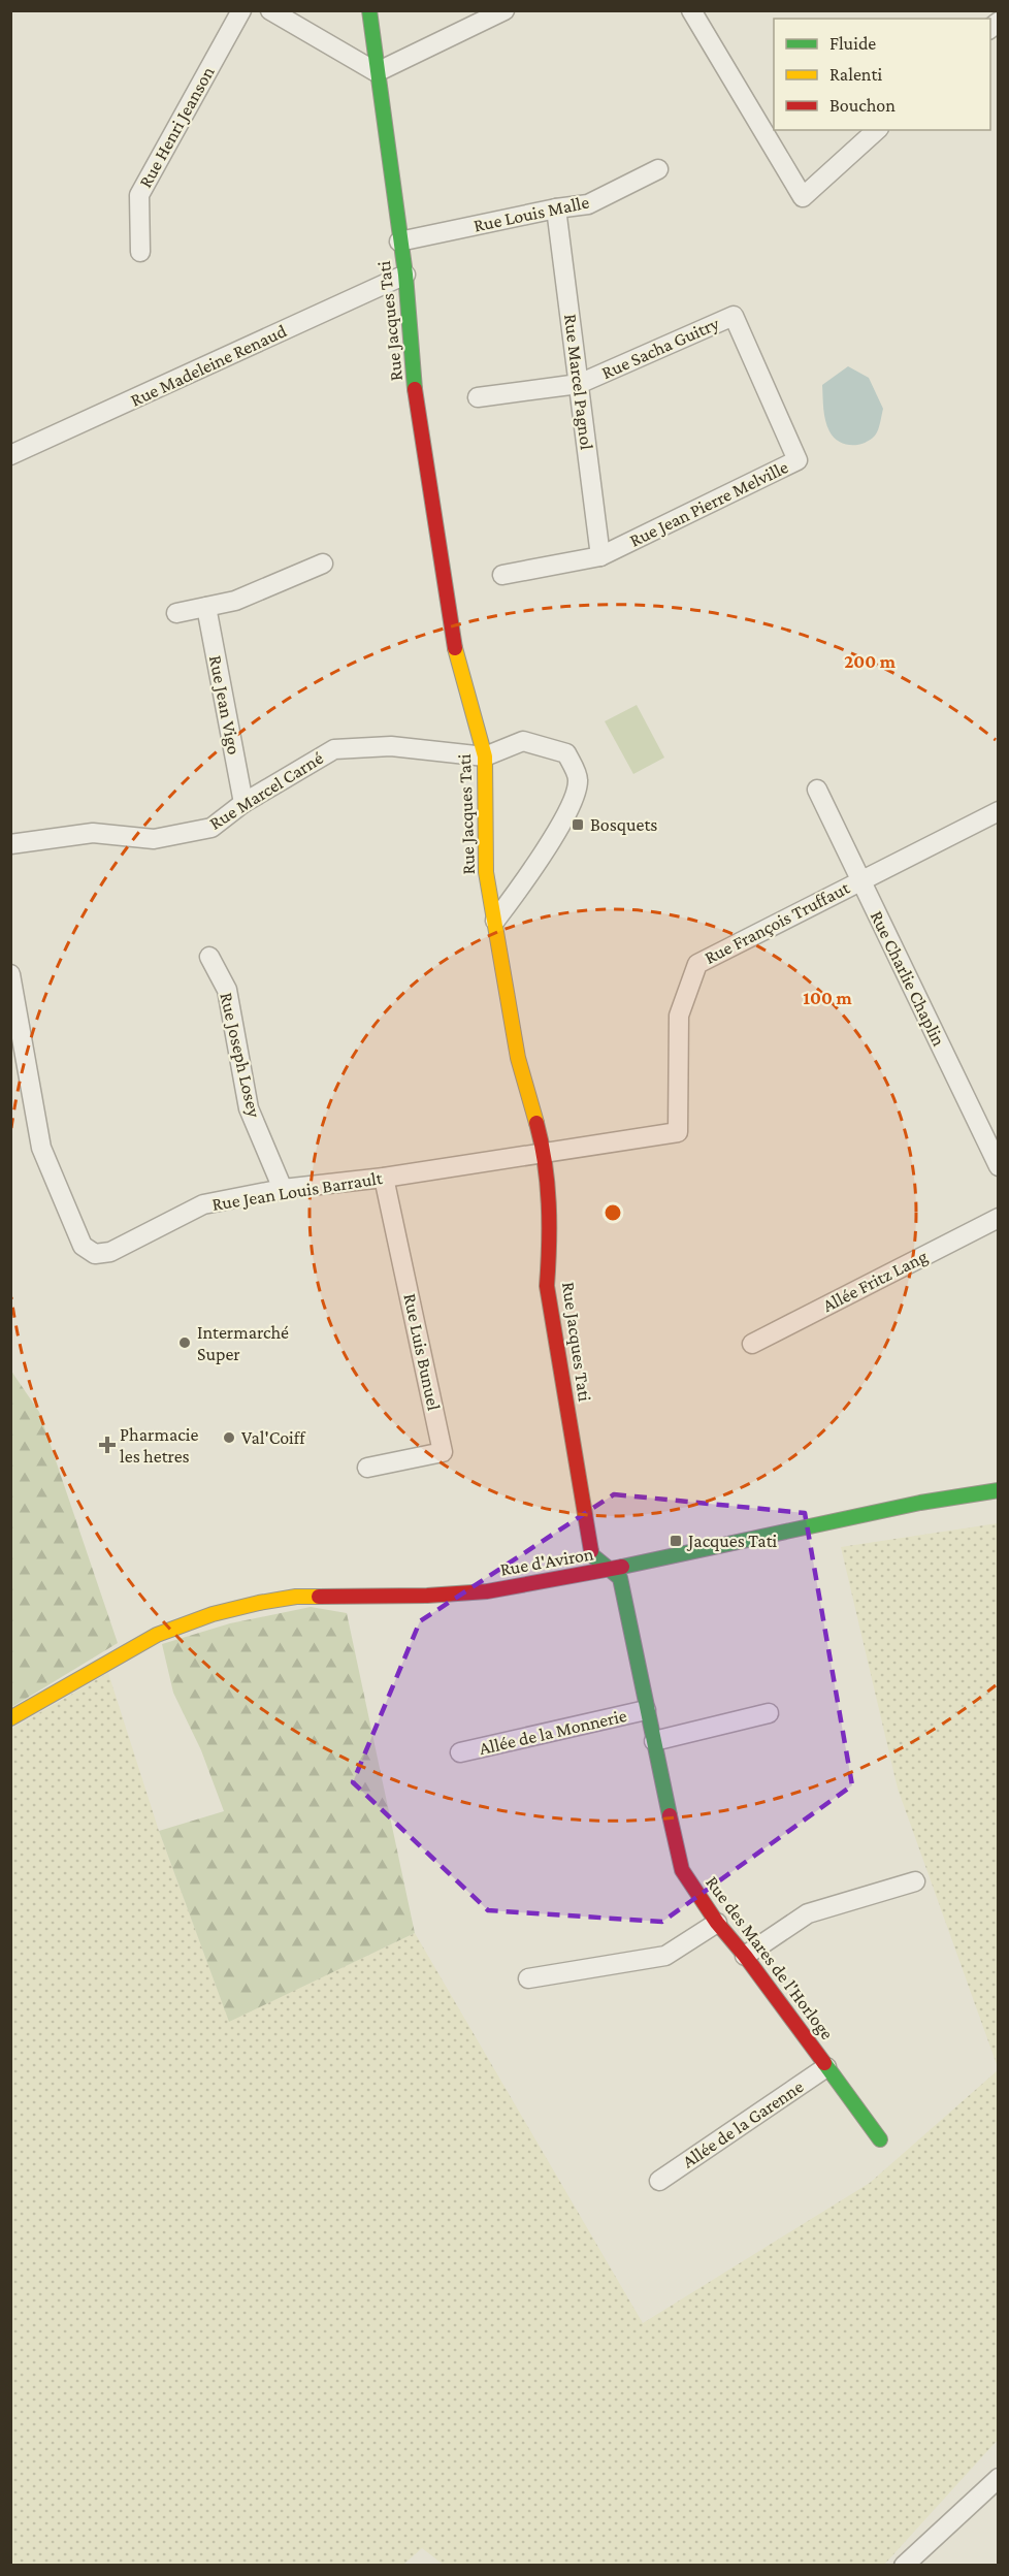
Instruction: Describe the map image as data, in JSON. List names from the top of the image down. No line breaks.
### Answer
{"streets":{"street":["Rue Henri Jeanson","Rue Louis Malle","Rue Jacques Tati","Rue Sacha Guitry","Rue Madeleine Renaud","Rue Marcel Pagnol","Rue Jean Pierre Melville","Rue Jean Vigo","Rue Marcel Carné","Rue François Truffaut","Rue Charlie Chaplin","Rue Joseph Losey","Rue Jean Louis Barrault","Allée Fritz Lang","Rue Luis Bunuel","Rue d'Aviron","Allée de la Monnerie","Rue des Mares de l'Horloge","Allée de la Garenne"]},"crossings":[["Rue Louis Malle","Rue Jacques Tati"],["Rue Louis Malle","Rue Marcel Pagnol"],["Rue Jacques Tati","Rue Madeleine Renaud"],["Rue Jacques Tati","Rue Marcel Carné"],["Rue Jacques Tati","Rue François Truffaut"],["Rue Jacques Tati","Rue Jean Louis Barrault"],["Rue Jacques Tati","Rue d'Aviron"],["Rue Jacques Tati","Rue des Mares de l'Horloge"],["Rue Sacha Guitry","Rue Marcel Pagnol"],["Rue Sacha Guitry","Rue Jean Pierre Melville"],["Rue Marcel Pagnol","Rue Jean Pierre Melville"],["Rue Jean Vigo","Rue Marcel Carné"],["Rue François Truffaut","Rue Charlie Chaplin"],["Rue François Truffaut","Rue Jean Louis Barrault"],["Rue Joseph Losey","Rue Jean Louis Barrault"],["Rue Jean Louis Barrault","Rue Luis Bunuel"],["Rue d'Aviron","Rue des Mares de l'Horloge"],["Allée de la Monnerie","Rue des Mares de l'Horloge"],["Rue des Mares de l'Horloge","Allée de la Garenne"]],"places":{"transit":["Bosquets","Jacques Tati"],"other":["Intermarché Super","Val'Coiff"],"health":["Pharmacie les hetres"]},"legend":["Fluide","Ralenti","Bouchon"],"rings":["200 m","100 m"]}
